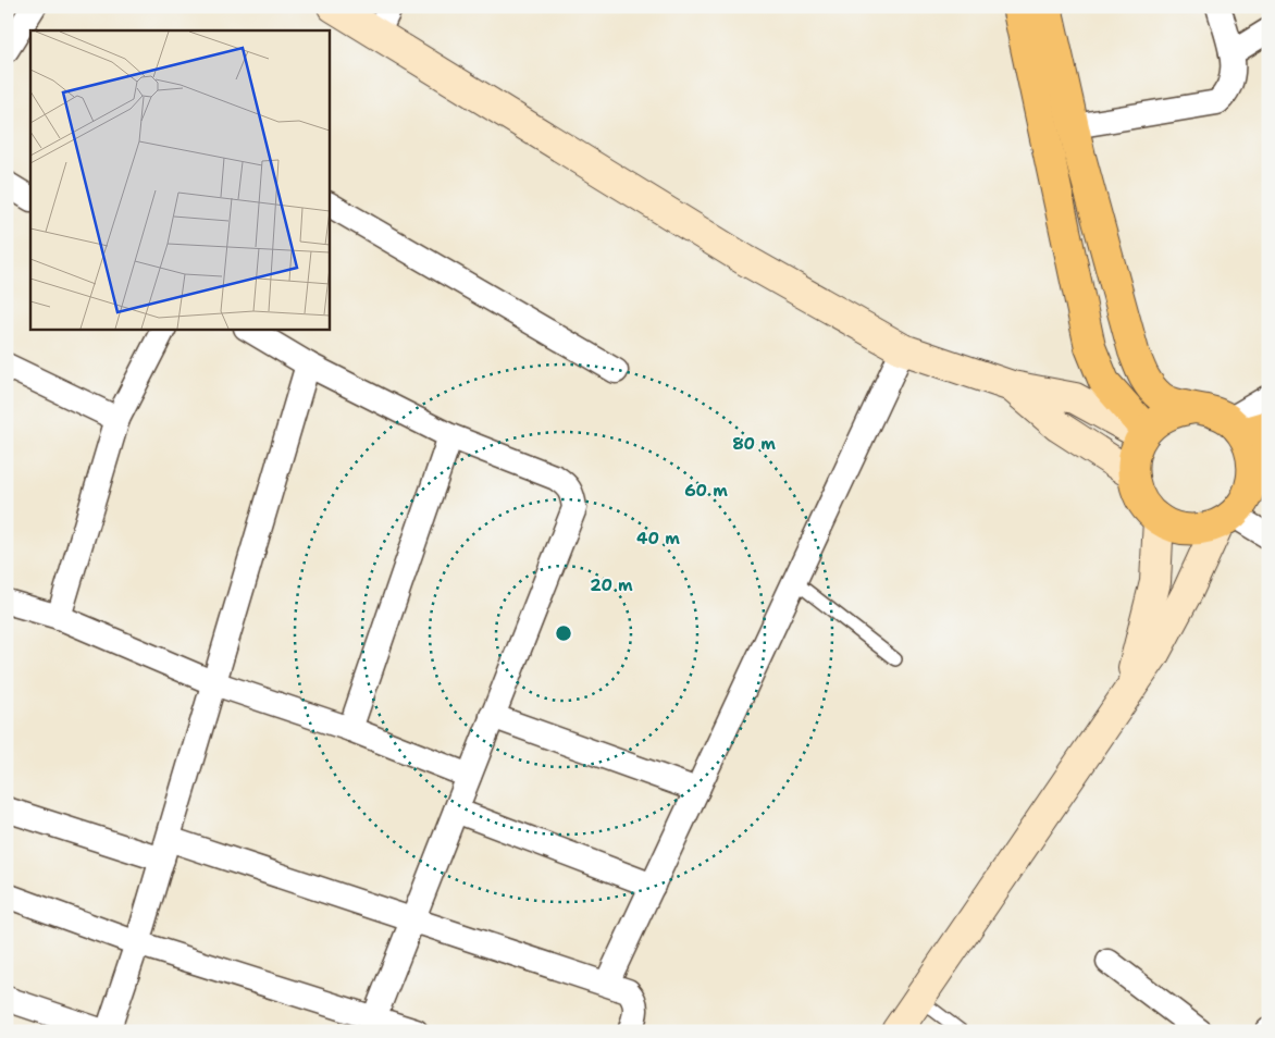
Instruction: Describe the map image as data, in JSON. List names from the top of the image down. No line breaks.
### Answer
{"rings":["80 m","60 m","40 m","20 m"]}
